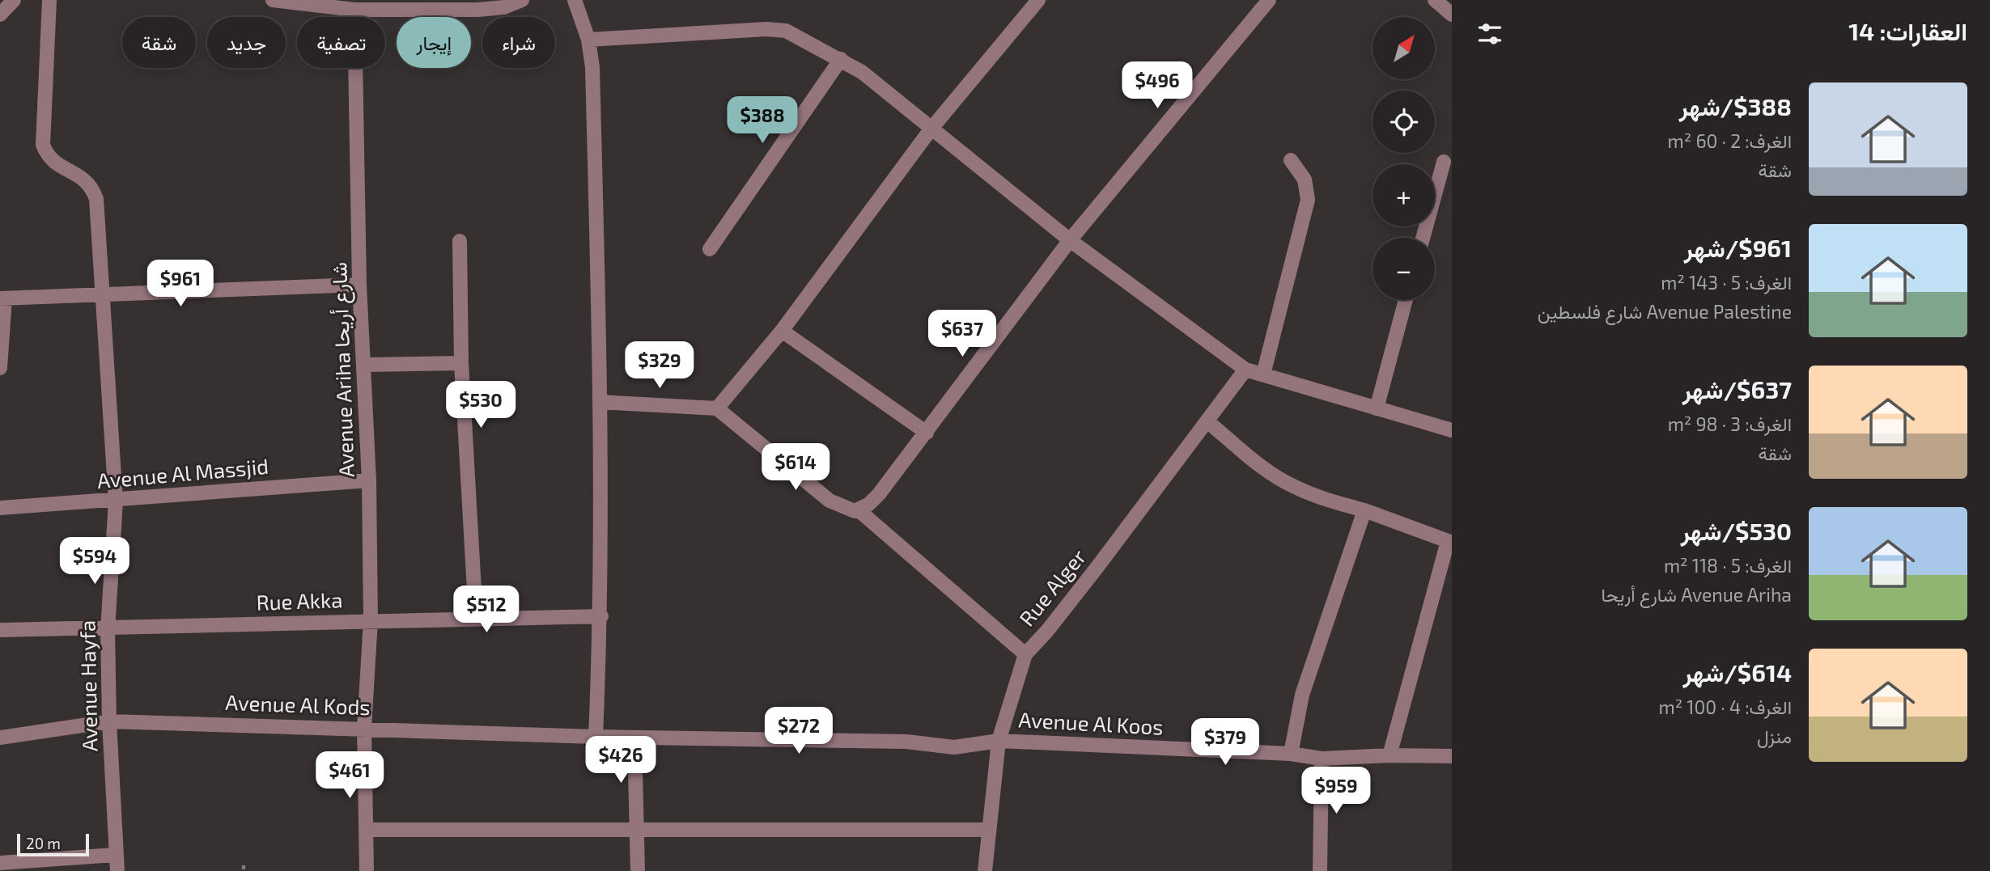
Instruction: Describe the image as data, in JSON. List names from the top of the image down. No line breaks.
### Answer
{"streets":{"street":["Avenue Ariha شارع أريحا","Avenue Al Massjid","Rue Alger","Rue Akka","Avenue Hayfa","Avenue Al Kods","Avenue Al Koos"]},"crossings":[["Avenue Ariha شارع أريحا","Avenue Al Massjid"],["Avenue Ariha شارع أريحا","Rue Akka"],["Avenue Ariha شارع أريحا","Avenue Al Kods"],["Avenue Al Massjid","Avenue Hayfa"],["Rue Alger","Avenue Al Koos"],["Rue Akka","Avenue Hayfa"],["Avenue Hayfa","Avenue Al Kods"],["Avenue Al Kods","Avenue Al Koos"]],"scale_bar":"20 m","north":"top right","page":{"heading":"العقارات: 14","map_buttons":["+","−"],"chip":["شراء","إيجار","تصفية","جديد","شقة"],"price":["$496","$388","$961","$637","$329","$530","$614","$594","$512","$272","$379","$426","$461","$959"],"list":[{"name":"$388/شهر","note":"الغرف: 2 · 60 m² · شقة"},{"name":"$961/شهر","note":"الغرف: 5 · 143 m² · Avenue Palestine شارع فلسطين"},{"name":"$637/شهر","note":"الغرف: 3 · 98 m² · شقة"},{"name":"$530/شهر","note":"الغرف: 5 · 118 m² · Avenue Ariha شارع أريحا"},{"name":"$614/شهر","note":"الغرف: 4 · 100 m² · منزل"}],"scale":"20 m"}}
